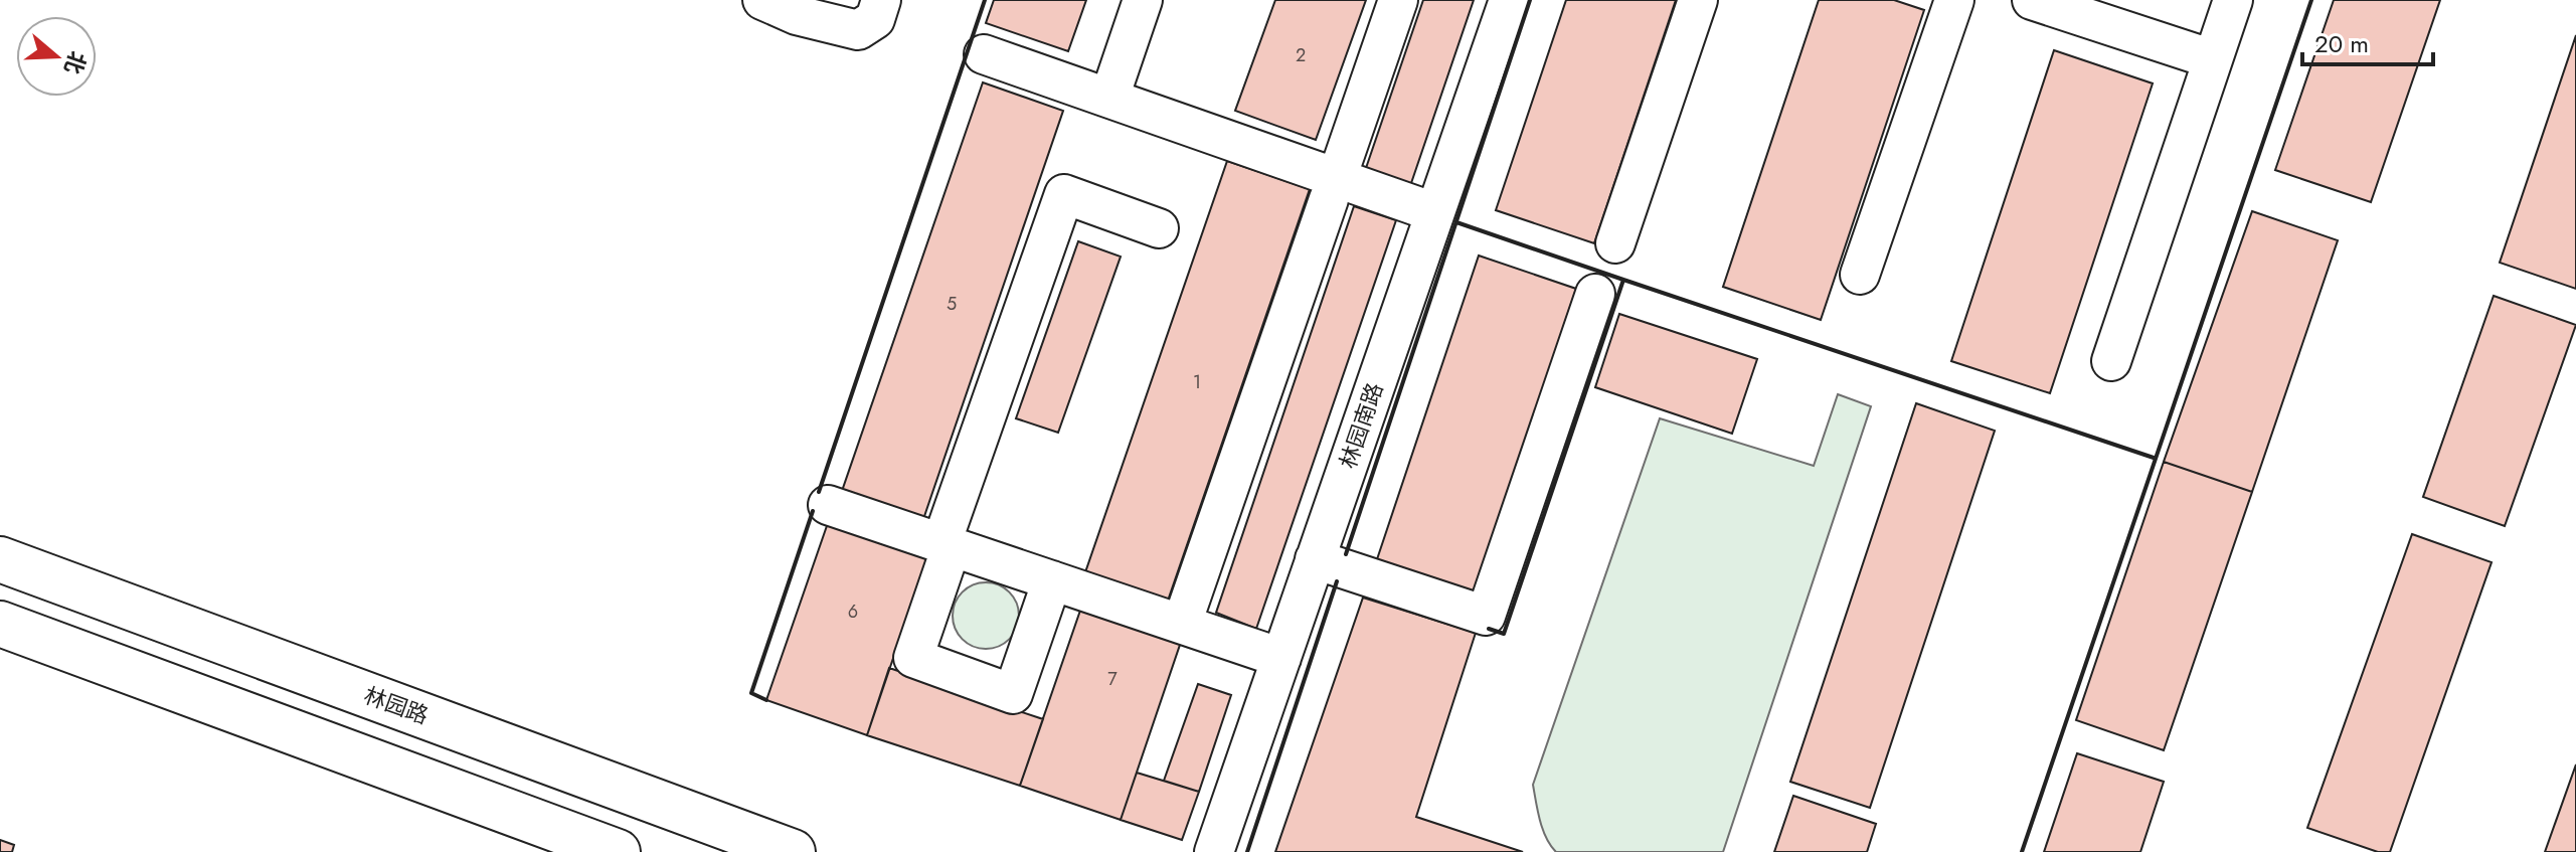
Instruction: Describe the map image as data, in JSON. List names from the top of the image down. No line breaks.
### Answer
{"streets":{"main road":["林园路"],"street":["林园南路"]},"house_numbers":["2","5","1","6","7"],"scale_bar":"20 m","north":"right"}
